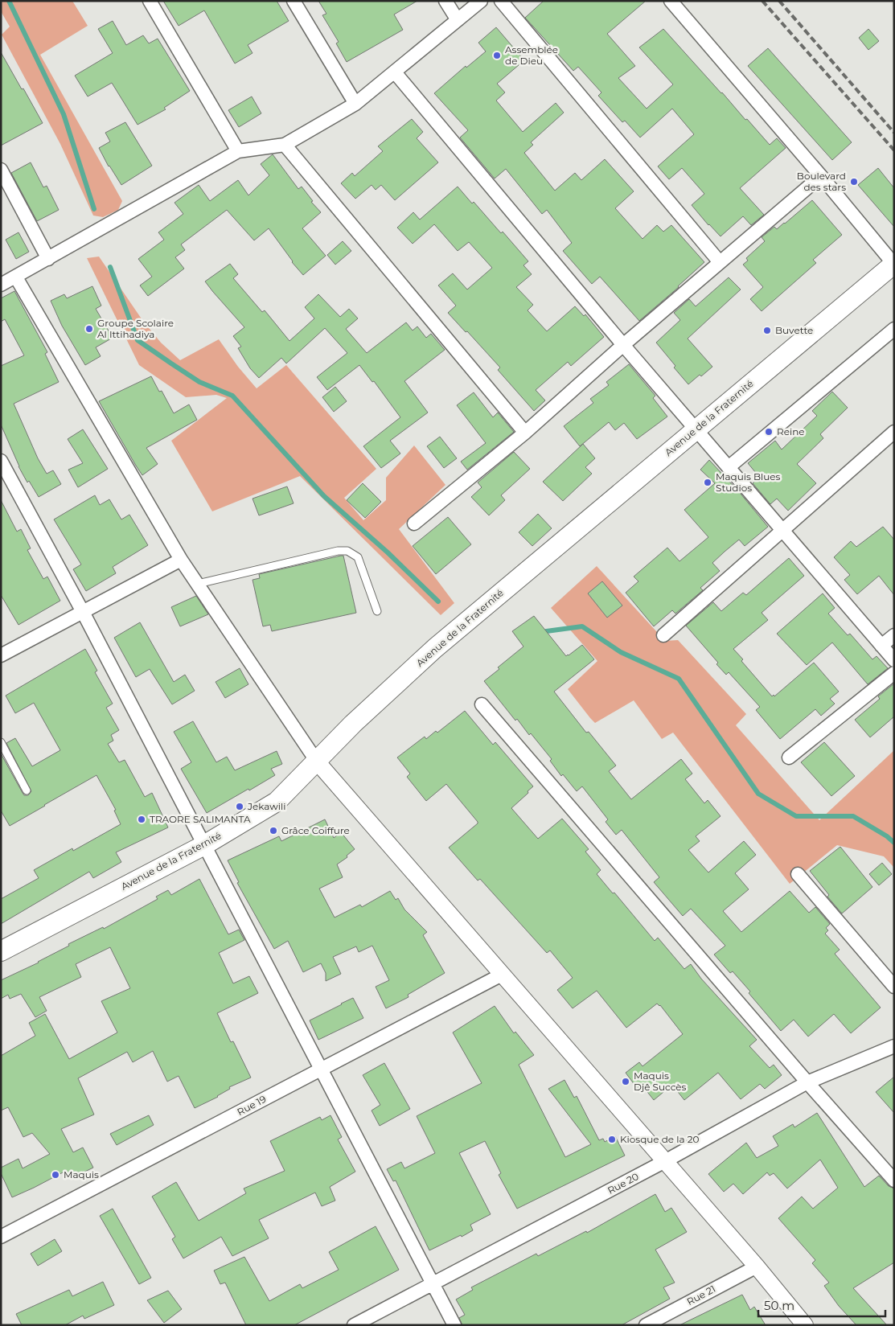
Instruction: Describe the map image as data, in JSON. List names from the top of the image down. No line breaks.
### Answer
{"streets":{"main road":["Avenue de la Fraternité"],"street":["Rue 19","Rue 20","Rue 21"]},"places":["Assemblée de Dieu","Boulevard des stars","Groupe Scolaire Al Ittihadiya","Buvette","Reine","Maquis Blues Studios","Jekawili","TRAORE SALIMANTA","Grâce Coiffure","Maquis Djê Succès","Kiosque de la 20","Maquis"],"scale_bar":"50 m"}
